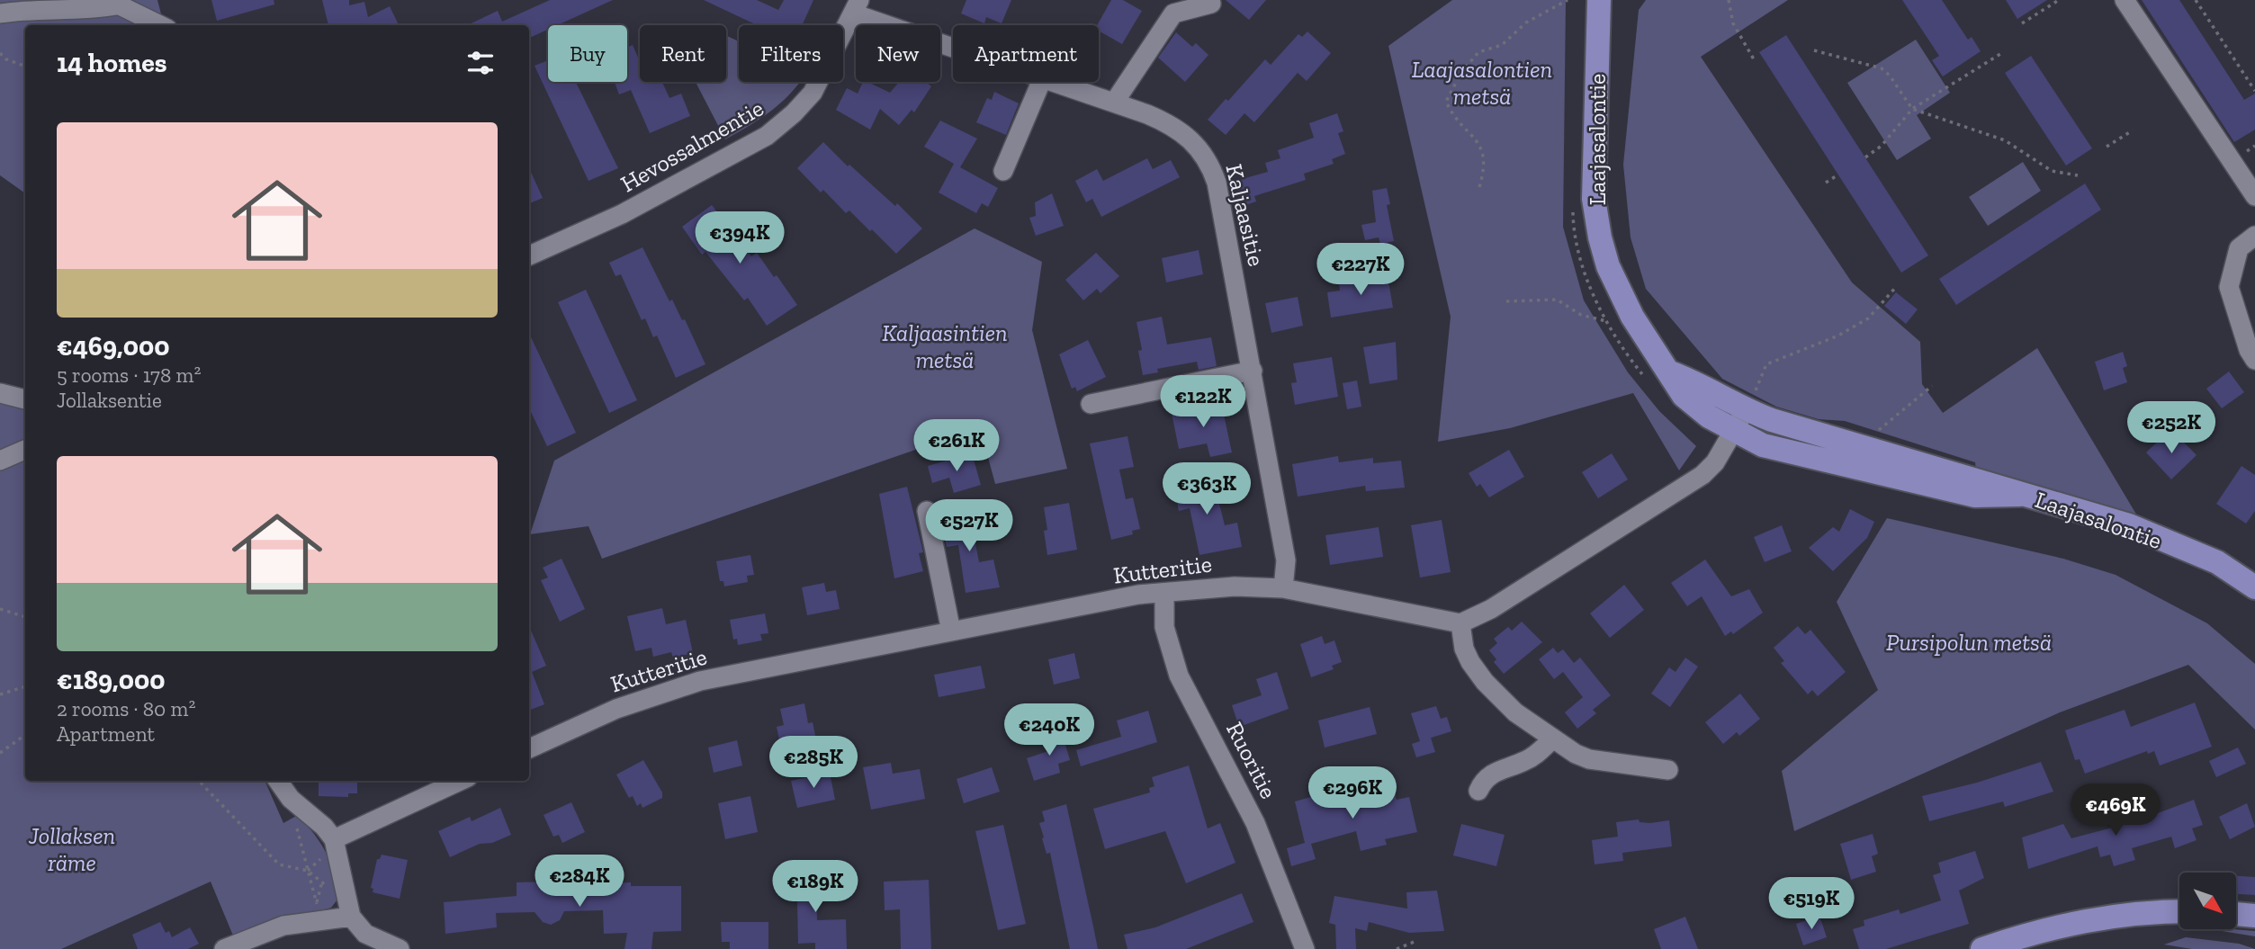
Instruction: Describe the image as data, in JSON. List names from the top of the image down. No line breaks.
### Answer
{"streets":{"main road":["Laajasalontie"],"street":["Hevossalmentie","Kaljaasitie","Kutteritie","Ruoritie"]},"crossings":[["Hevossalmentie","Kaljaasitie"],["Kaljaasitie","Kutteritie"],["Kutteritie","Ruoritie"]],"parks":["Laajasalontien metsä","Kaljaasintien metsä","Pursipolun metsä","Jollaksen räme"],"north":"bottom right","page":{"chip":["Buy","Rent","Filters","New","Apartment"],"heading":"14 homes","list":[{"name":"€469,000","note":"5 rooms · 178 m² · Jollaksentie"},{"name":"€189,000","note":"2 rooms · 80 m² · Apartment"}],"price":["€394K","€227K","€122K","€252K","€261K","€363K","€527K","€240K","€285K","€296K","€469K","€284K","€189K","€519K"]}}
